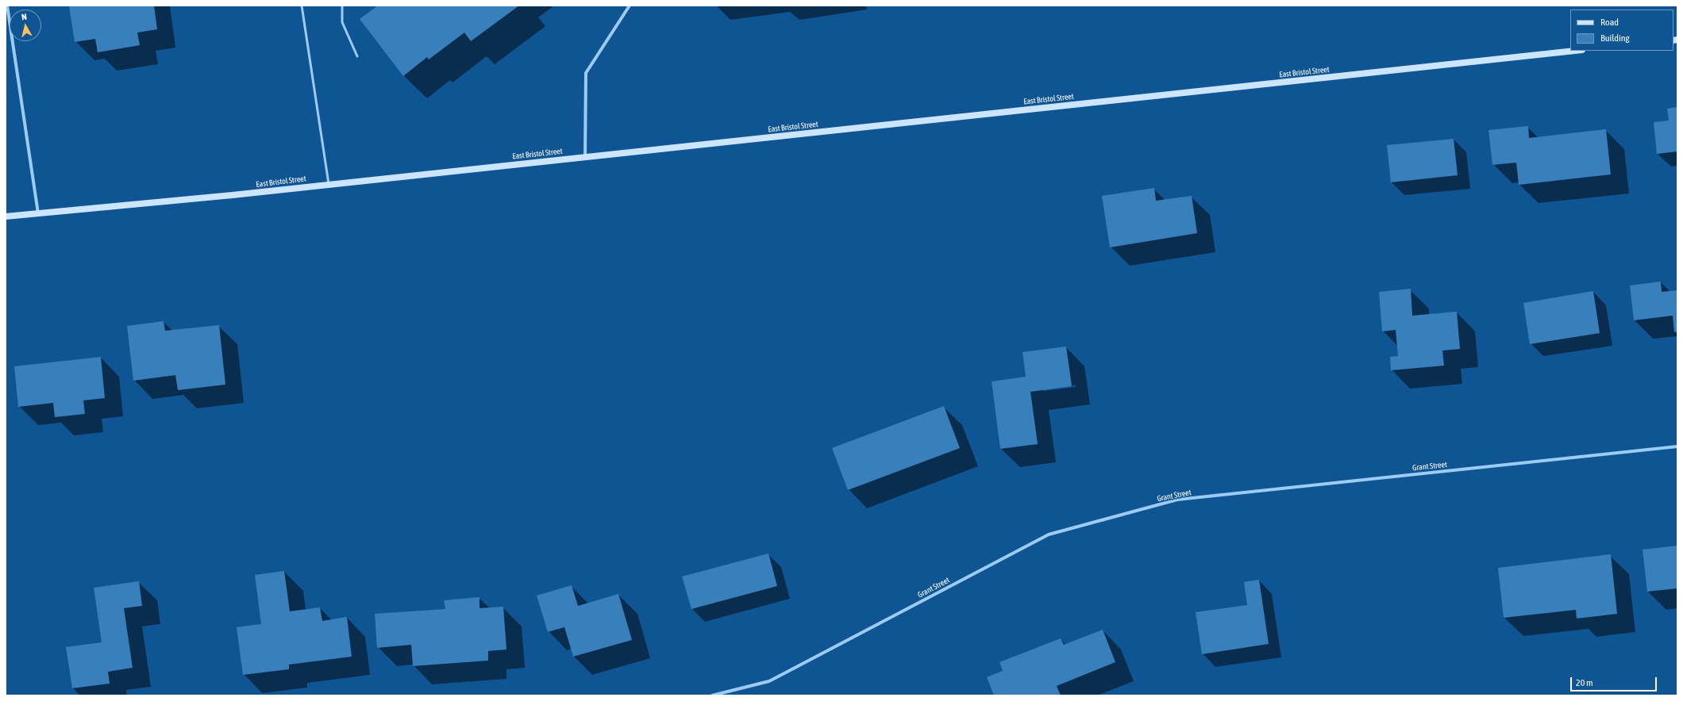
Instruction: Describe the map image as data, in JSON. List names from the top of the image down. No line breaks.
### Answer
{"streets":{"main road":["East Bristol Street"],"street":["Grant Street"]},"legend":["Road","Building"],"scale_bar":"20 m","north":"top"}
